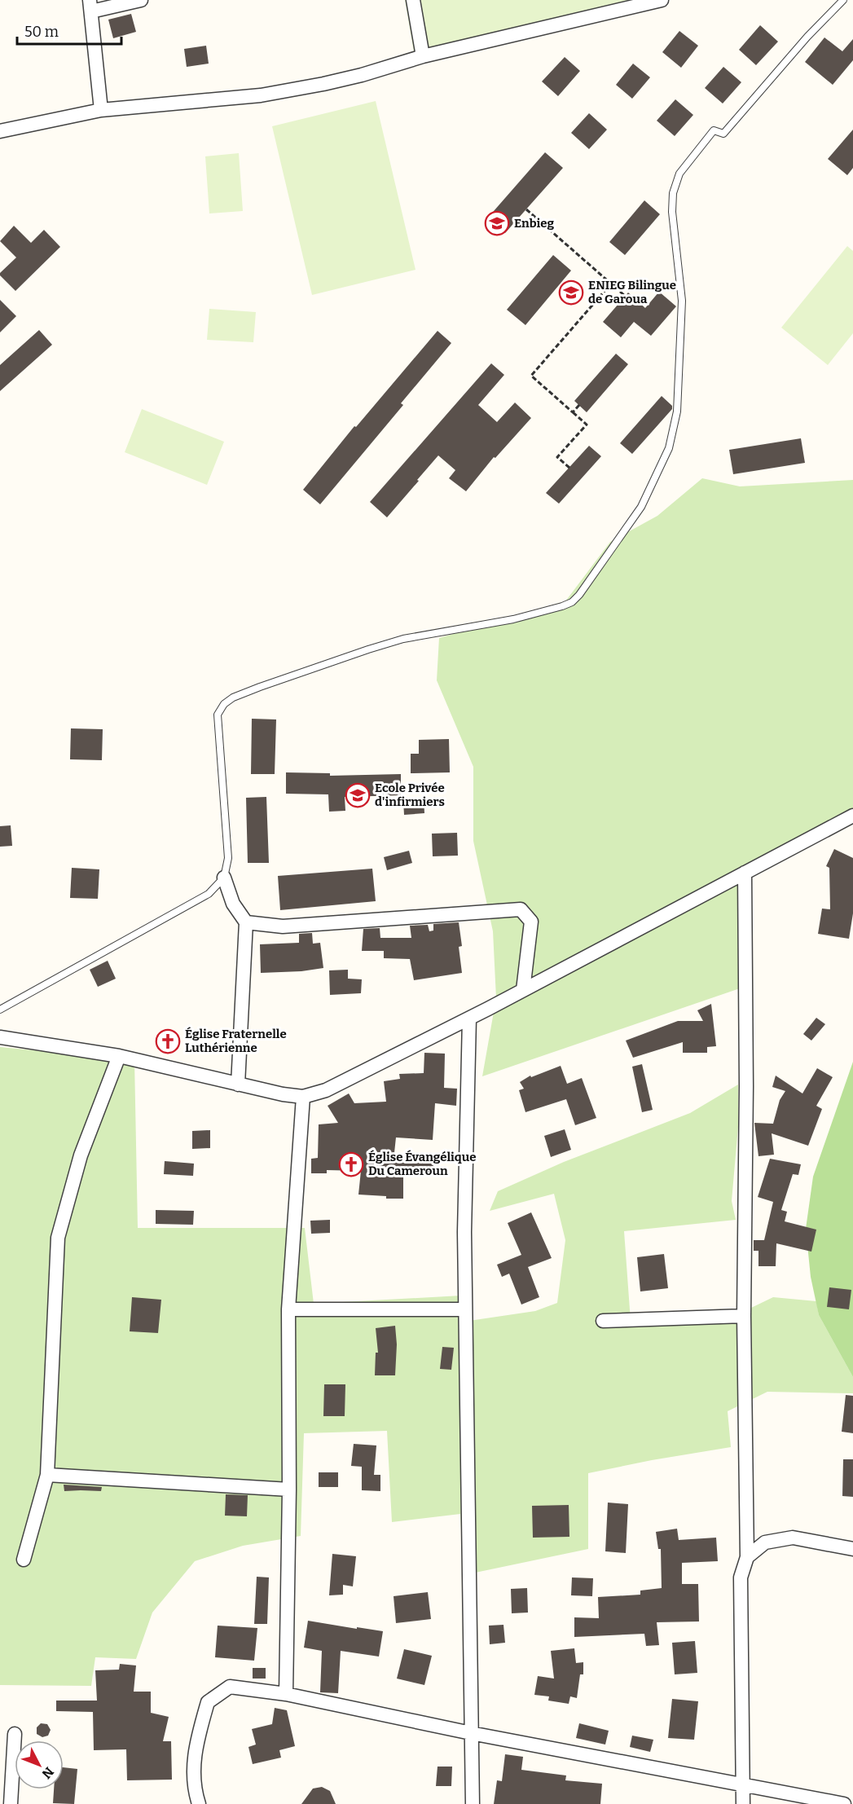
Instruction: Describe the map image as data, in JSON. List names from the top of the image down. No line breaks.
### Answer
{"places":{"school or university":["Enbieg","ENIEG Bilingue de Garoua","Ecole Privée d'infirmiers"],"church":["Église Fraternelle Luthérienne","Église Évangélique Du Cameroun"]},"scale_bar":"50 m","north":"bottom right"}
